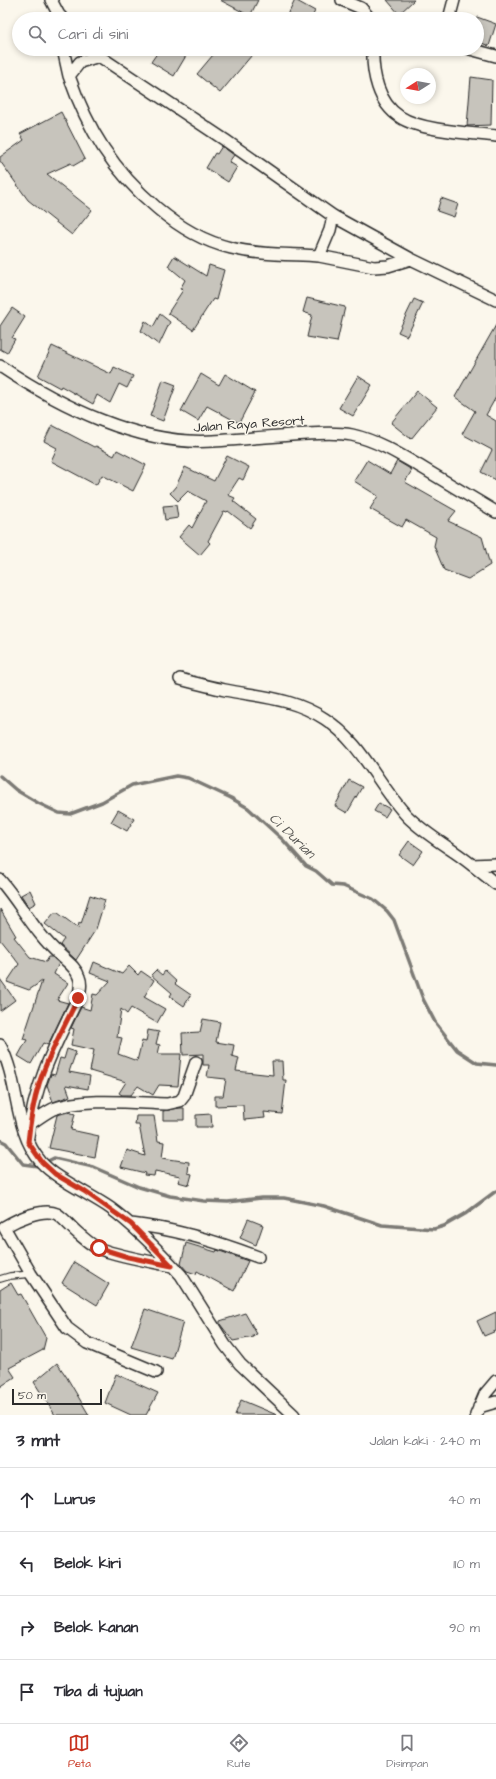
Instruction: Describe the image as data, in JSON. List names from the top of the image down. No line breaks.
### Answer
{"streets":{"street":["Jalan Raya Resort"]},"water":["Ci Durian"],"scale_bar":"50 m","north":"left","page":{"search":"Cari di sini","scale":"50 m","heading":["3 mnt","Jalan kaki · 240 m"],"list":[["Lurus","40 m"],["Belok kiri","110 m"],["Belok kanan","90 m"],"Tiba di tujuan"],"nav":["Peta","Rute","Disimpan"]}}
